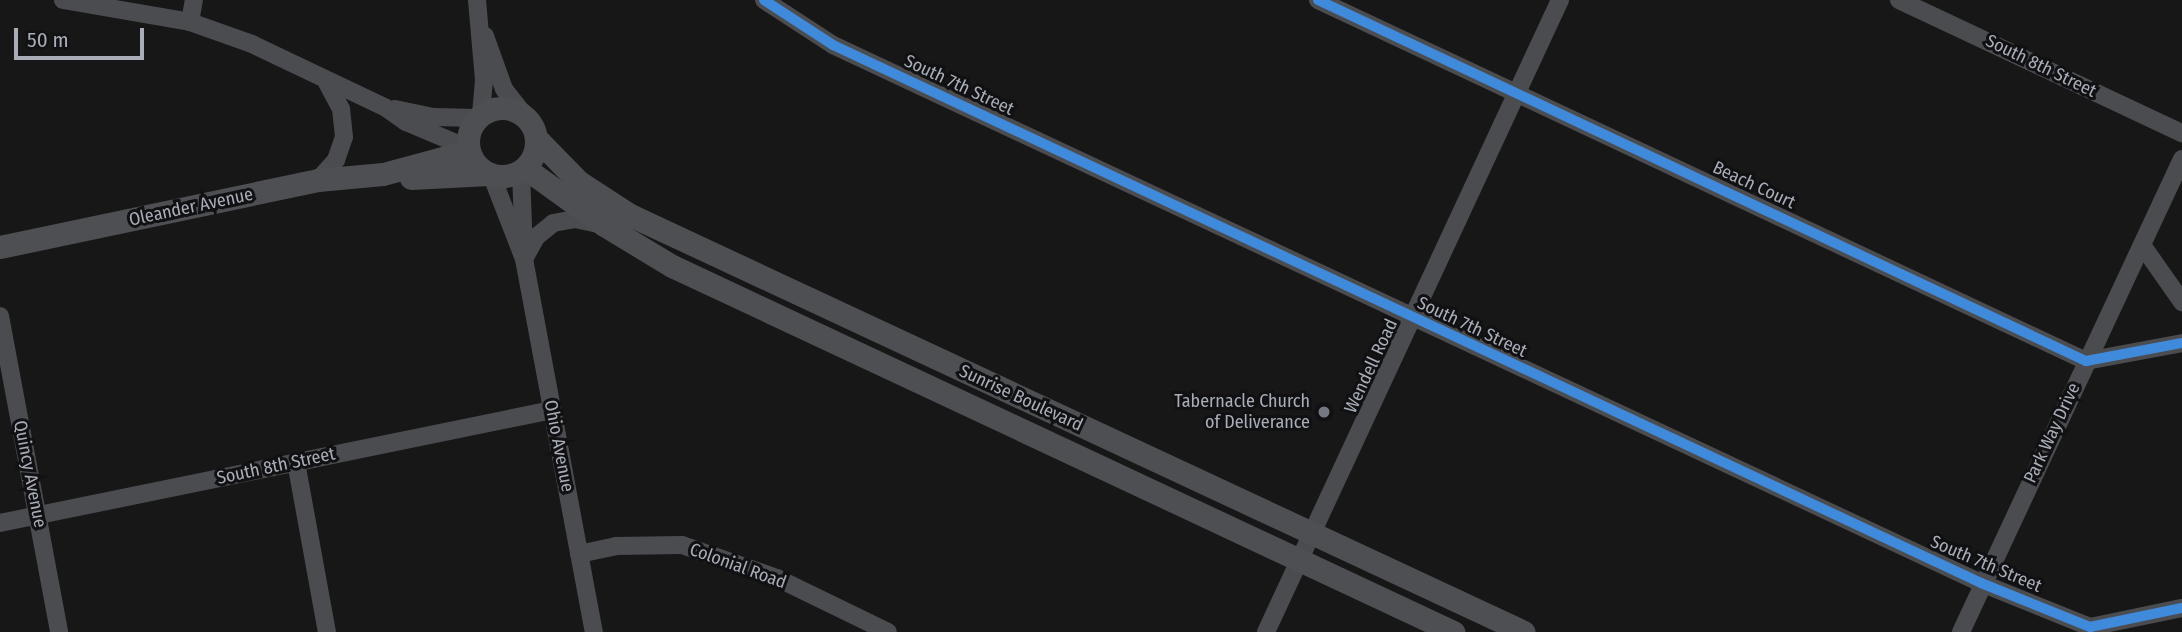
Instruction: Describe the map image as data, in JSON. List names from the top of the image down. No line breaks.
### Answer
{"streets":{"main road":["Oleander Avenue","Sunrise Boulevard"],"street":["South 8th Street","South 7th Street","Beach Court","Wendell Road","Park Way Drive","Ohio Avenue","Quincy Avenue","Colonial Road"]},"crossings":[["South 8th Street","Ohio Avenue"],["South 8th Street","Quincy Avenue"],["South 7th Street","Wendell Road"],["South 7th Street","Park Way Drive"],["Beach Court","Wendell Road"],["Beach Court","Park Way Drive"],["Oleander Avenue","Sunrise Boulevard"],["Oleander Avenue","Ohio Avenue"],["Wendell Road","Sunrise Boulevard"],["Sunrise Boulevard","Ohio Avenue"],["Ohio Avenue","Colonial Road"]],"places":["Tabernacle Church of Deliverance"],"scale_bar":"50 m"}
